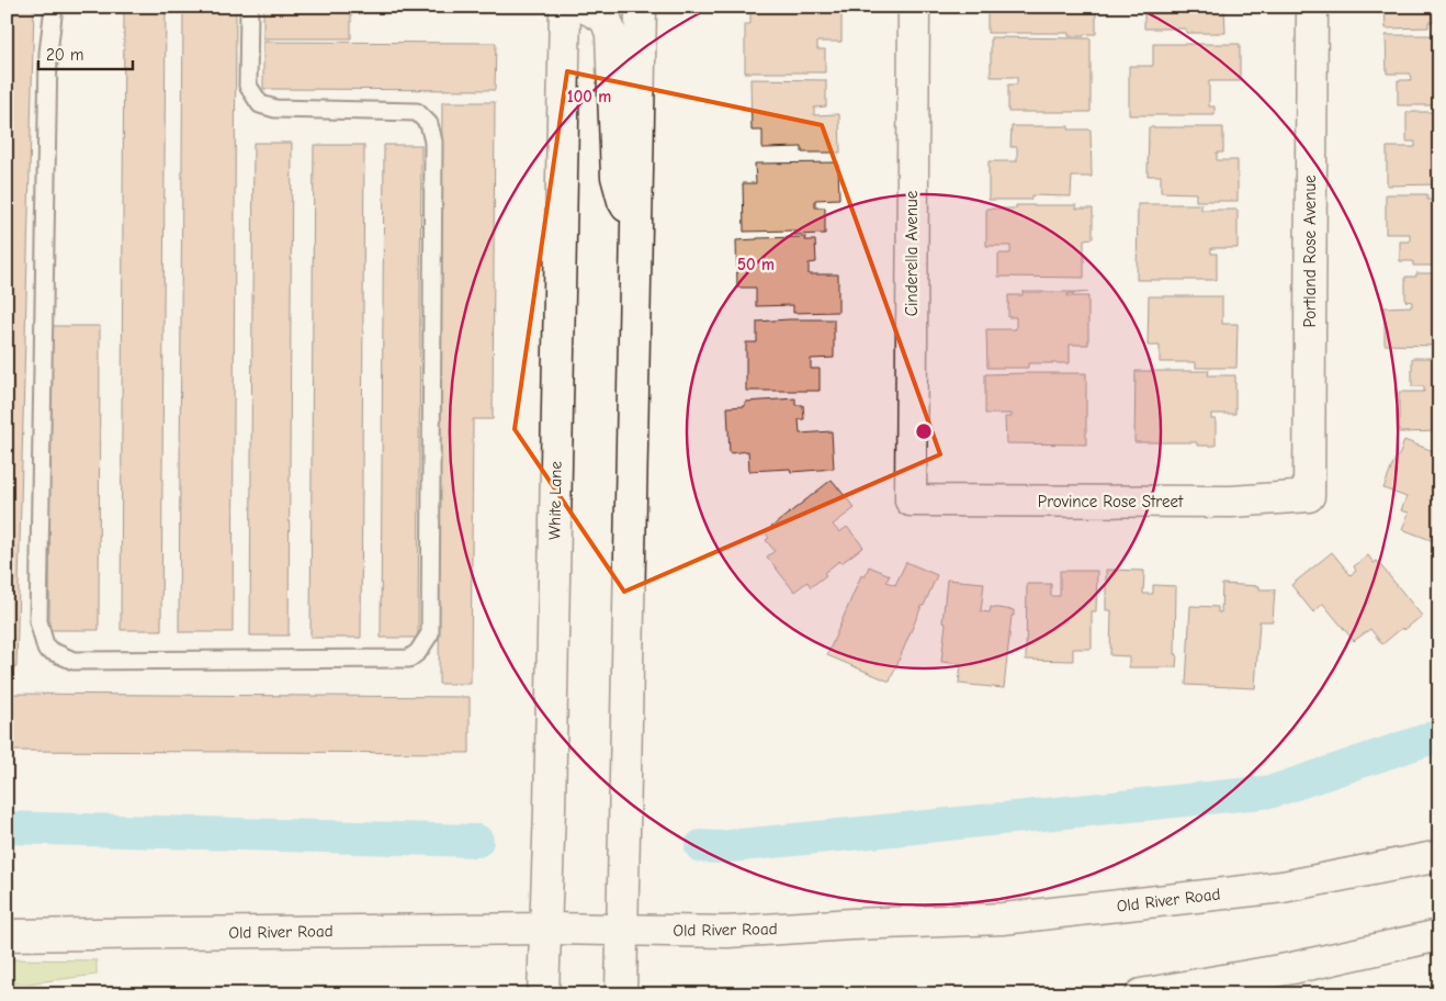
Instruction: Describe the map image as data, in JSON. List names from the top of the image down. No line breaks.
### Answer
{"streets":{"main road":["Portland Rose Avenue","Cinderella Avenue","White Lane","Province Rose Street","Old River Road"]},"crossings":[["Portland Rose Avenue","Province Rose Street"],["Cinderella Avenue","Province Rose Street"],["White Lane","Old River Road"]],"scale_bar":"20 m","rings":["100 m","50 m"]}
